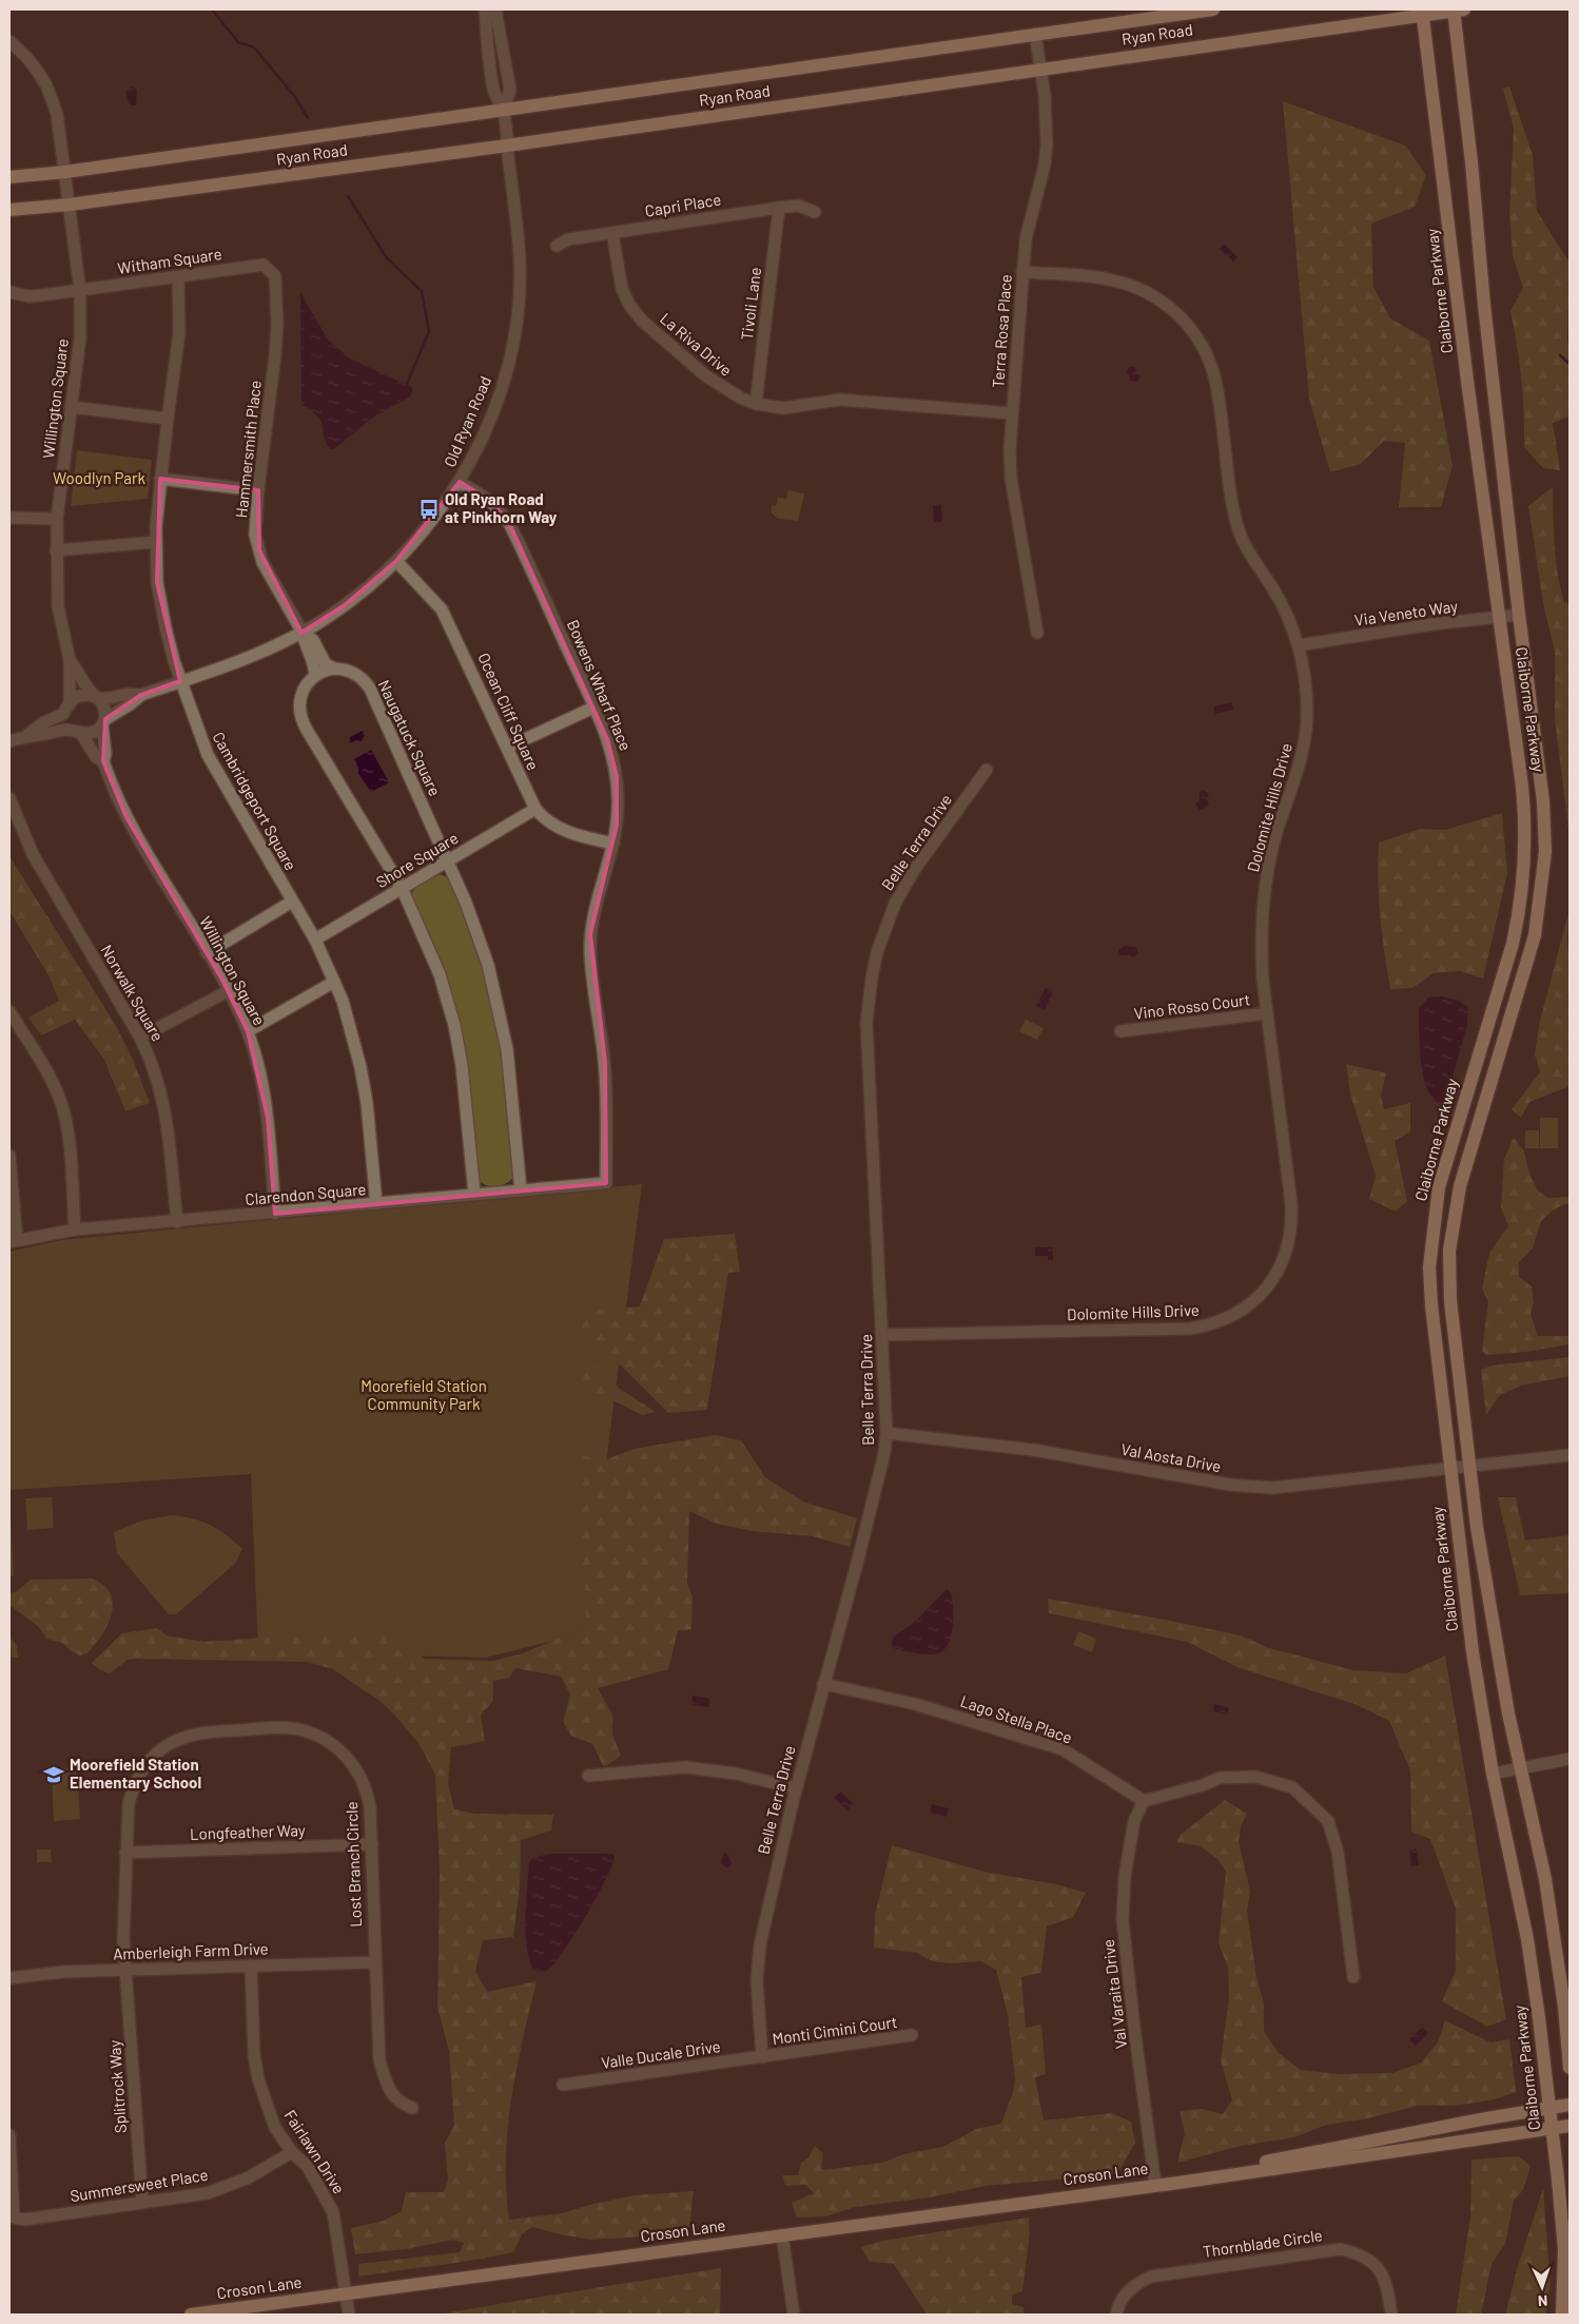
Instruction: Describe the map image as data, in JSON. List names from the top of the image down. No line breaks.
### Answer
{"streets":{"main road":["Ryan Road","Claiborne Parkway","Croson Lane"],"street":["Capri Place","Witham Square","Tivoli Lane","Terra Rosa Place","La Riva Drive","Willington Square","Old Ryan Road","Hammersmith Place","Via Veneto Way","Bowens Wharf Place","Ocean Cliff Square","Naugatuck Square","Cambridgeport Square","Dolomite Hills Drive","Belle Terra Drive","Shore Square","Norwalk Square","Vino Rosso Court","Clarendon Square","Val Aosta Drive","Lago Stella Place","Longfeather Way","Lost Branch Circle","Amberleigh Farm Drive","Val Varaita Drive","Monti Cimini Court","Valle Ducale Drive","Splitrock Way","Fairlawn Drive","Summersweet Place","Thornblade Circle"]},"crossings":[["Ryan Road","Claiborne Parkway"],["Ryan Road","Terra Rosa Place"],["Ryan Road","Willington Square"],["Ryan Road","Old Ryan Road"],["Capri Place","Tivoli Lane"],["Capri Place","La Riva Drive"],["Witham Square","Willington Square"],["Witham Square","Hammersmith Place"],["Witham Square","Cambridgeport Square"],["Claiborne Parkway","Via Veneto Way"],["Claiborne Parkway","Val Aosta Drive"],["Claiborne Parkway","Croson Lane"],["Tivoli Lane","La Riva Drive"],["Terra Rosa Place","La Riva Drive"],["Terra Rosa Place","Dolomite Hills Drive"],["Willington Square","Old Ryan Road"],["Willington Square","Clarendon Square"],["Old Ryan Road","Hammersmith Place"],["Old Ryan Road","Bowens Wharf Place"],["Old Ryan Road","Ocean Cliff Square"],["Old Ryan Road","Cambridgeport Square"],["Hammersmith Place","Naugatuck Square"],["Via Veneto Way","Dolomite Hills Drive"],["Bowens Wharf Place","Ocean Cliff Square"],["Bowens Wharf Place","Clarendon Square"],["Ocean Cliff Square","Shore Square"],["Naugatuck Square","Shore Square"],["Naugatuck Square","Clarendon Square"],["Cambridgeport Square","Shore Square"],["Cambridgeport Square","Clarendon Square"],["Dolomite Hills Drive","Belle Terra Drive"],["Dolomite Hills Drive","Vino Rosso Court"],["Belle Terra Drive","Val Aosta Drive"],["Belle Terra Drive","Lago Stella Place"],["Belle Terra Drive","Monti Cimini Court"],["Belle Terra Drive","Valle Ducale Drive"],["Norwalk Square","Clarendon Square"],["Lago Stella Place","Val Varaita Drive"],["Longfeather Way","Lost Branch Circle"],["Lost Branch Circle","Amberleigh Farm Drive"],["Lost Branch Circle","Splitrock Way"],["Amberleigh Farm Drive","Splitrock Way"],["Amberleigh Farm Drive","Fairlawn Drive"],["Val Varaita Drive","Croson Lane"],["Monti Cimini Court","Valle Ducale Drive"],["Splitrock Way","Summersweet Place"],["Fairlawn Drive","Croson Lane"],["Fairlawn Drive","Summersweet Place"]],"parks":["Woodlyn Park","Moorefield Station Community Park"],"places":{"bus stop":["Old Ryan Road at Pinkhorn Way"],"school or university":["Moorefield Station Elementary School"]},"north":"bottom"}
